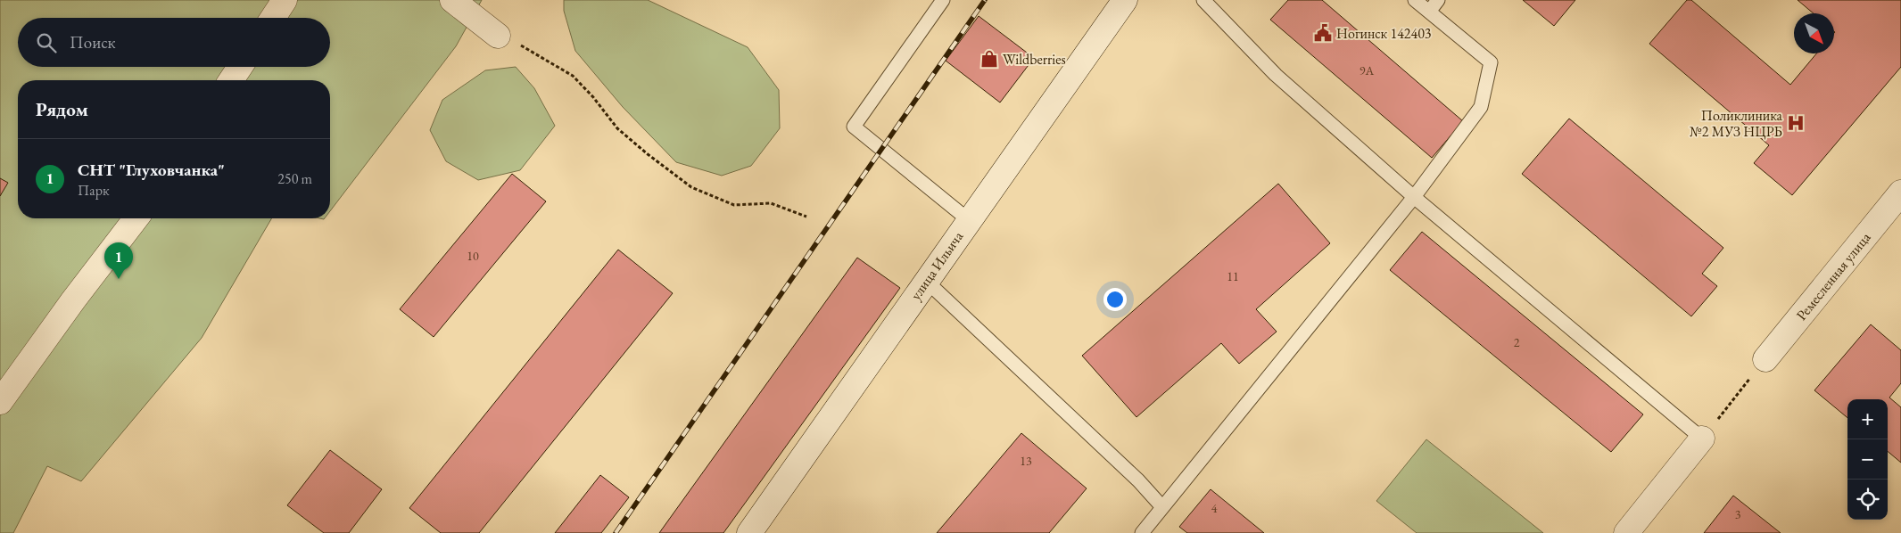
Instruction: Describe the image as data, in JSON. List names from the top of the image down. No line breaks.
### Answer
{"streets":{"street":["улица Ильича","Ремесленная улица"]},"places":{"public building":["Ногинск 142403"],"shop":["Wildberries"],"hospital":["Поликлиника №2 МУЗ НЦРБ"]},"house_numbers":["9А","10","11","2","13","4","3"],"north":"bottom right","page":{"search":"Поиск","heading":"Рядом","list":[{"mark":"1","name":"СНТ \"Глуховчанка\"","note":"Парк","value":"250 m"}],"pins":"1","map_buttons":["+","−"]}}
